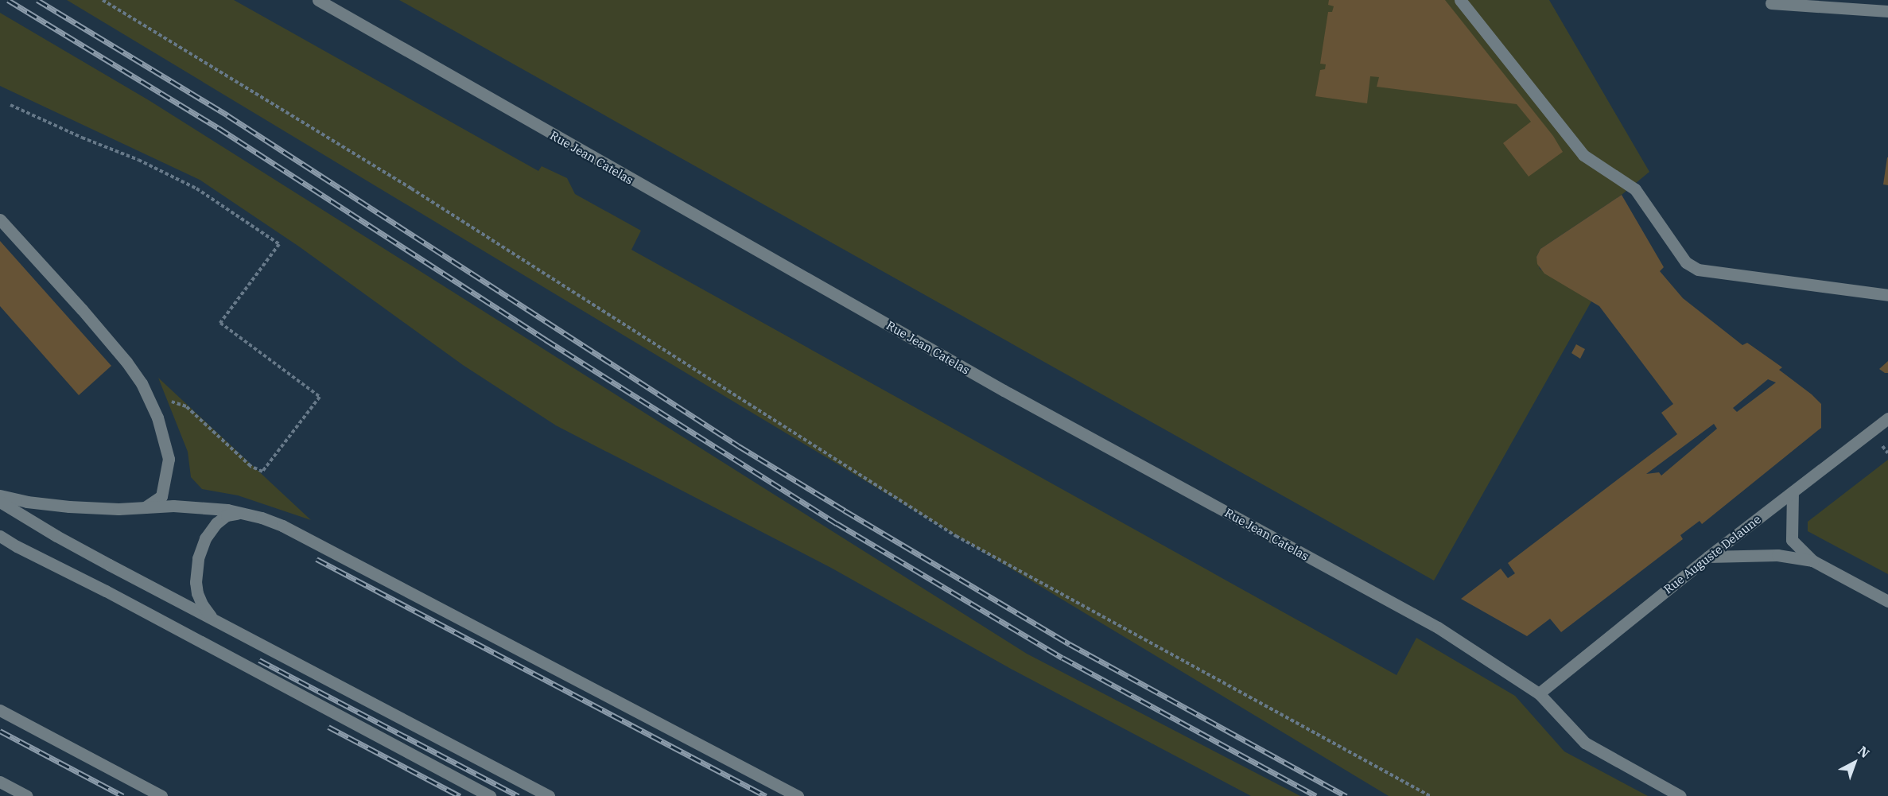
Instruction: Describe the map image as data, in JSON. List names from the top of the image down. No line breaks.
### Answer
{"streets":{"street":["Rue Jean Catelas","Rue Auguste Delaune"]},"crossings":[["Rue Jean Catelas","Rue Auguste Delaune"]],"north":"top right"}
